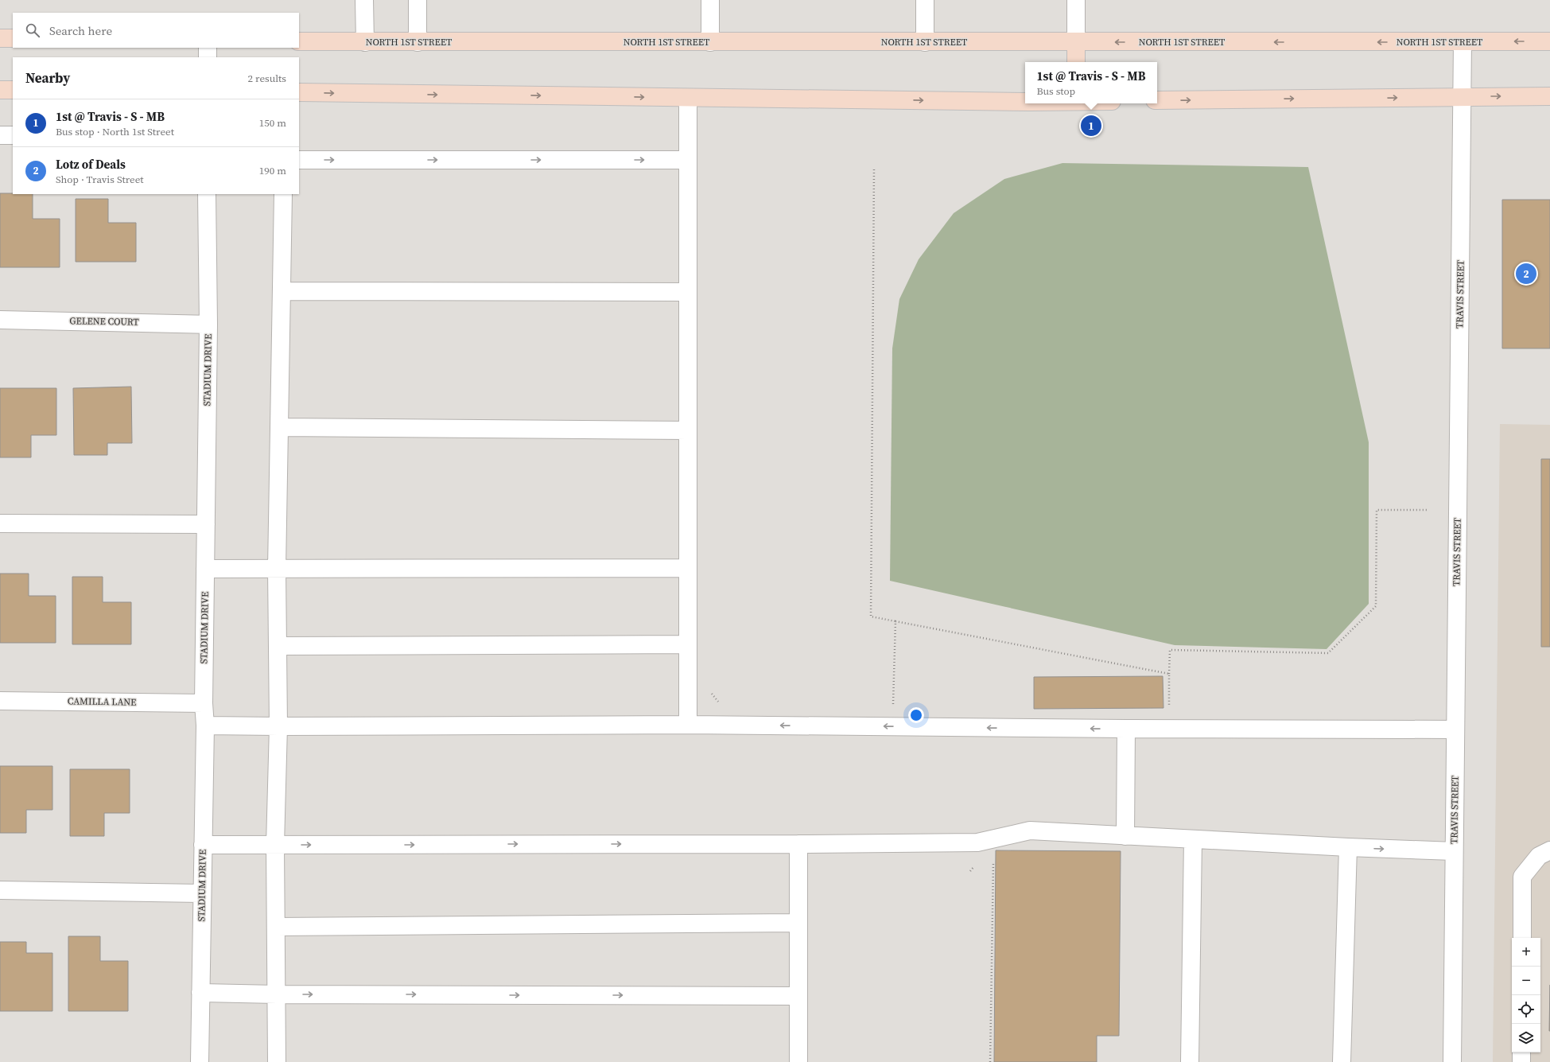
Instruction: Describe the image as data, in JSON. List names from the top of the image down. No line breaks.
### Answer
{"streets":{"main road":["NORTH 1ST STREET"],"street":["TRAVIS STREET","GELENE COURT","STADIUM DRIVE","CAMILLA LANE"]},"crossings":[["NORTH 1ST STREET","TRAVIS STREET"],["GELENE COURT","STADIUM DRIVE"],["STADIUM DRIVE","CAMILLA LANE"]],"page":{"search":"Search here","heading":["Nearby","2 results"],"popup":["1st @ Travis - S - MB","Bus stop"],"list":[{"mark":"1","name":"1st @ Travis - S - MB","note":"Bus stop · North 1st Street","value":"150 m"},{"mark":"2","name":"Lotz of Deals","note":"Shop · Travis Street","value":"190 m"}],"pins":["1","2"],"map_buttons":["+","−"]}}
